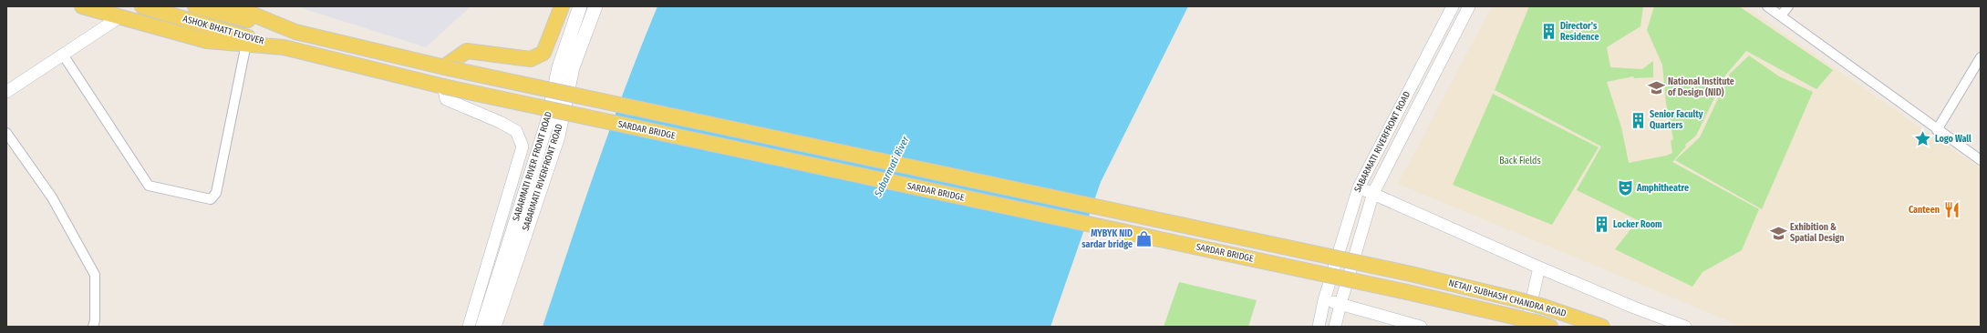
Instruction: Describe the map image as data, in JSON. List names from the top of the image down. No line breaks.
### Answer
{"streets":{"main road":["ASHOK BHATT FLYOVER","SARDAR BRIDGE","SABARMATI RIVERFRONT ROAD","SABARMATI RIVER FRONT ROAD","NETAJI SUBHASH CHANDRA ROAD"]},"crossings":[["ASHOK BHATT FLYOVER","SARDAR BRIDGE"],["SARDAR BRIDGE","NETAJI SUBHASH CHANDRA ROAD"]],"water":["Sabarmati River"],"parks":["Back Fields"],"places":{"building":["Director's Residence","Senior Faculty Quarters","Locker Room"],"school or university":["National Institute of Design (NID)","Exhibition & Spatial Design"],"place":["Logo Wall"],"theatre":["Amphitheatre"],"restaurant":["Canteen"],"shop":["MYBYK NID sardar bridge"]}}
